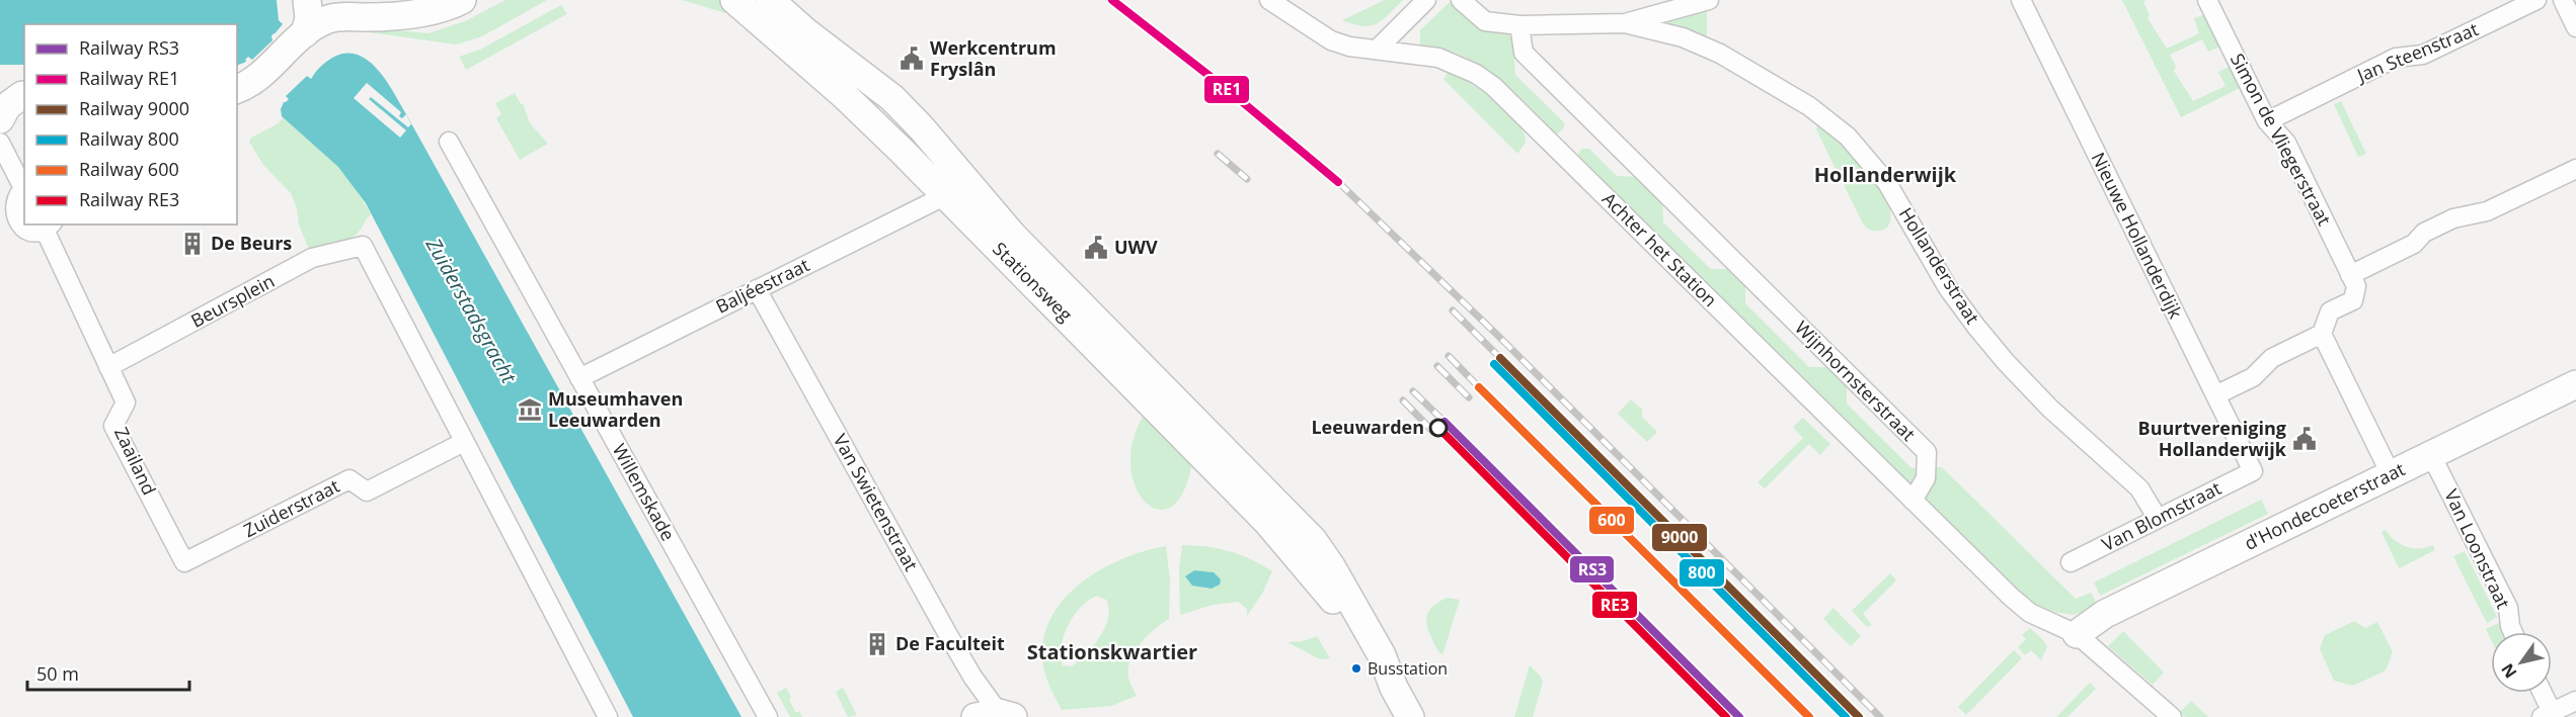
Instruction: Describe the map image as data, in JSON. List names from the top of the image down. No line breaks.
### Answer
{"streets":{"main road":["Stationsweg","d'Hondecoeterstraat"],"street":["Jan Steenstraat","Simon de Vliegerstraat","Nieuwe Hollanderdijk","Achter het Station","Hollanderstraat","Baljéestraat","Beursplein","Wijnhornsterstraat","Zaailand","Willemskade","Van Swietenstraat","Zuiderstraat","Van Blomstraat","Van Loonstraat"]},"crossings":[["Jan Steenstraat","Simon de Vliegerstraat"],["Nieuwe Hollanderdijk","Van Blomstraat"],["Achter het Station","Wijnhornsterstraat"],["Hollanderstraat","Van Blomstraat"],["Stationsweg","Baljéestraat"],["Baljéestraat","Willemskade"],["Baljéestraat","Van Swietenstraat"],["Beursplein","Zaailand"],["Beursplein","Zuiderstraat"],["Zaailand","Zuiderstraat"],["d'Hondecoeterstraat","Van Loonstraat"]],"districts":["Hollanderwijk","Stationskwartier"],"water":["Zuiderstadsgracht"],"places":{"public building":["Werkcentrum Fryslân","UWV","Buurtvereniging Hollanderwijk"],"building":["De Beurs","De Faculteit"],"museum":["Museumhaven Leeuwarden"],"other":["Leeuwarden","Busstation"]},"lines":["rail line RE1","rail line 9000","rail line 800","rail line 600","rail line RS3","rail line RE3"],"legend":["Railway RS3","Railway RE1","Railway 9000","Railway 800","Railway 600","Railway RE3"],"scale_bar":"50 m","north":"bottom left"}
